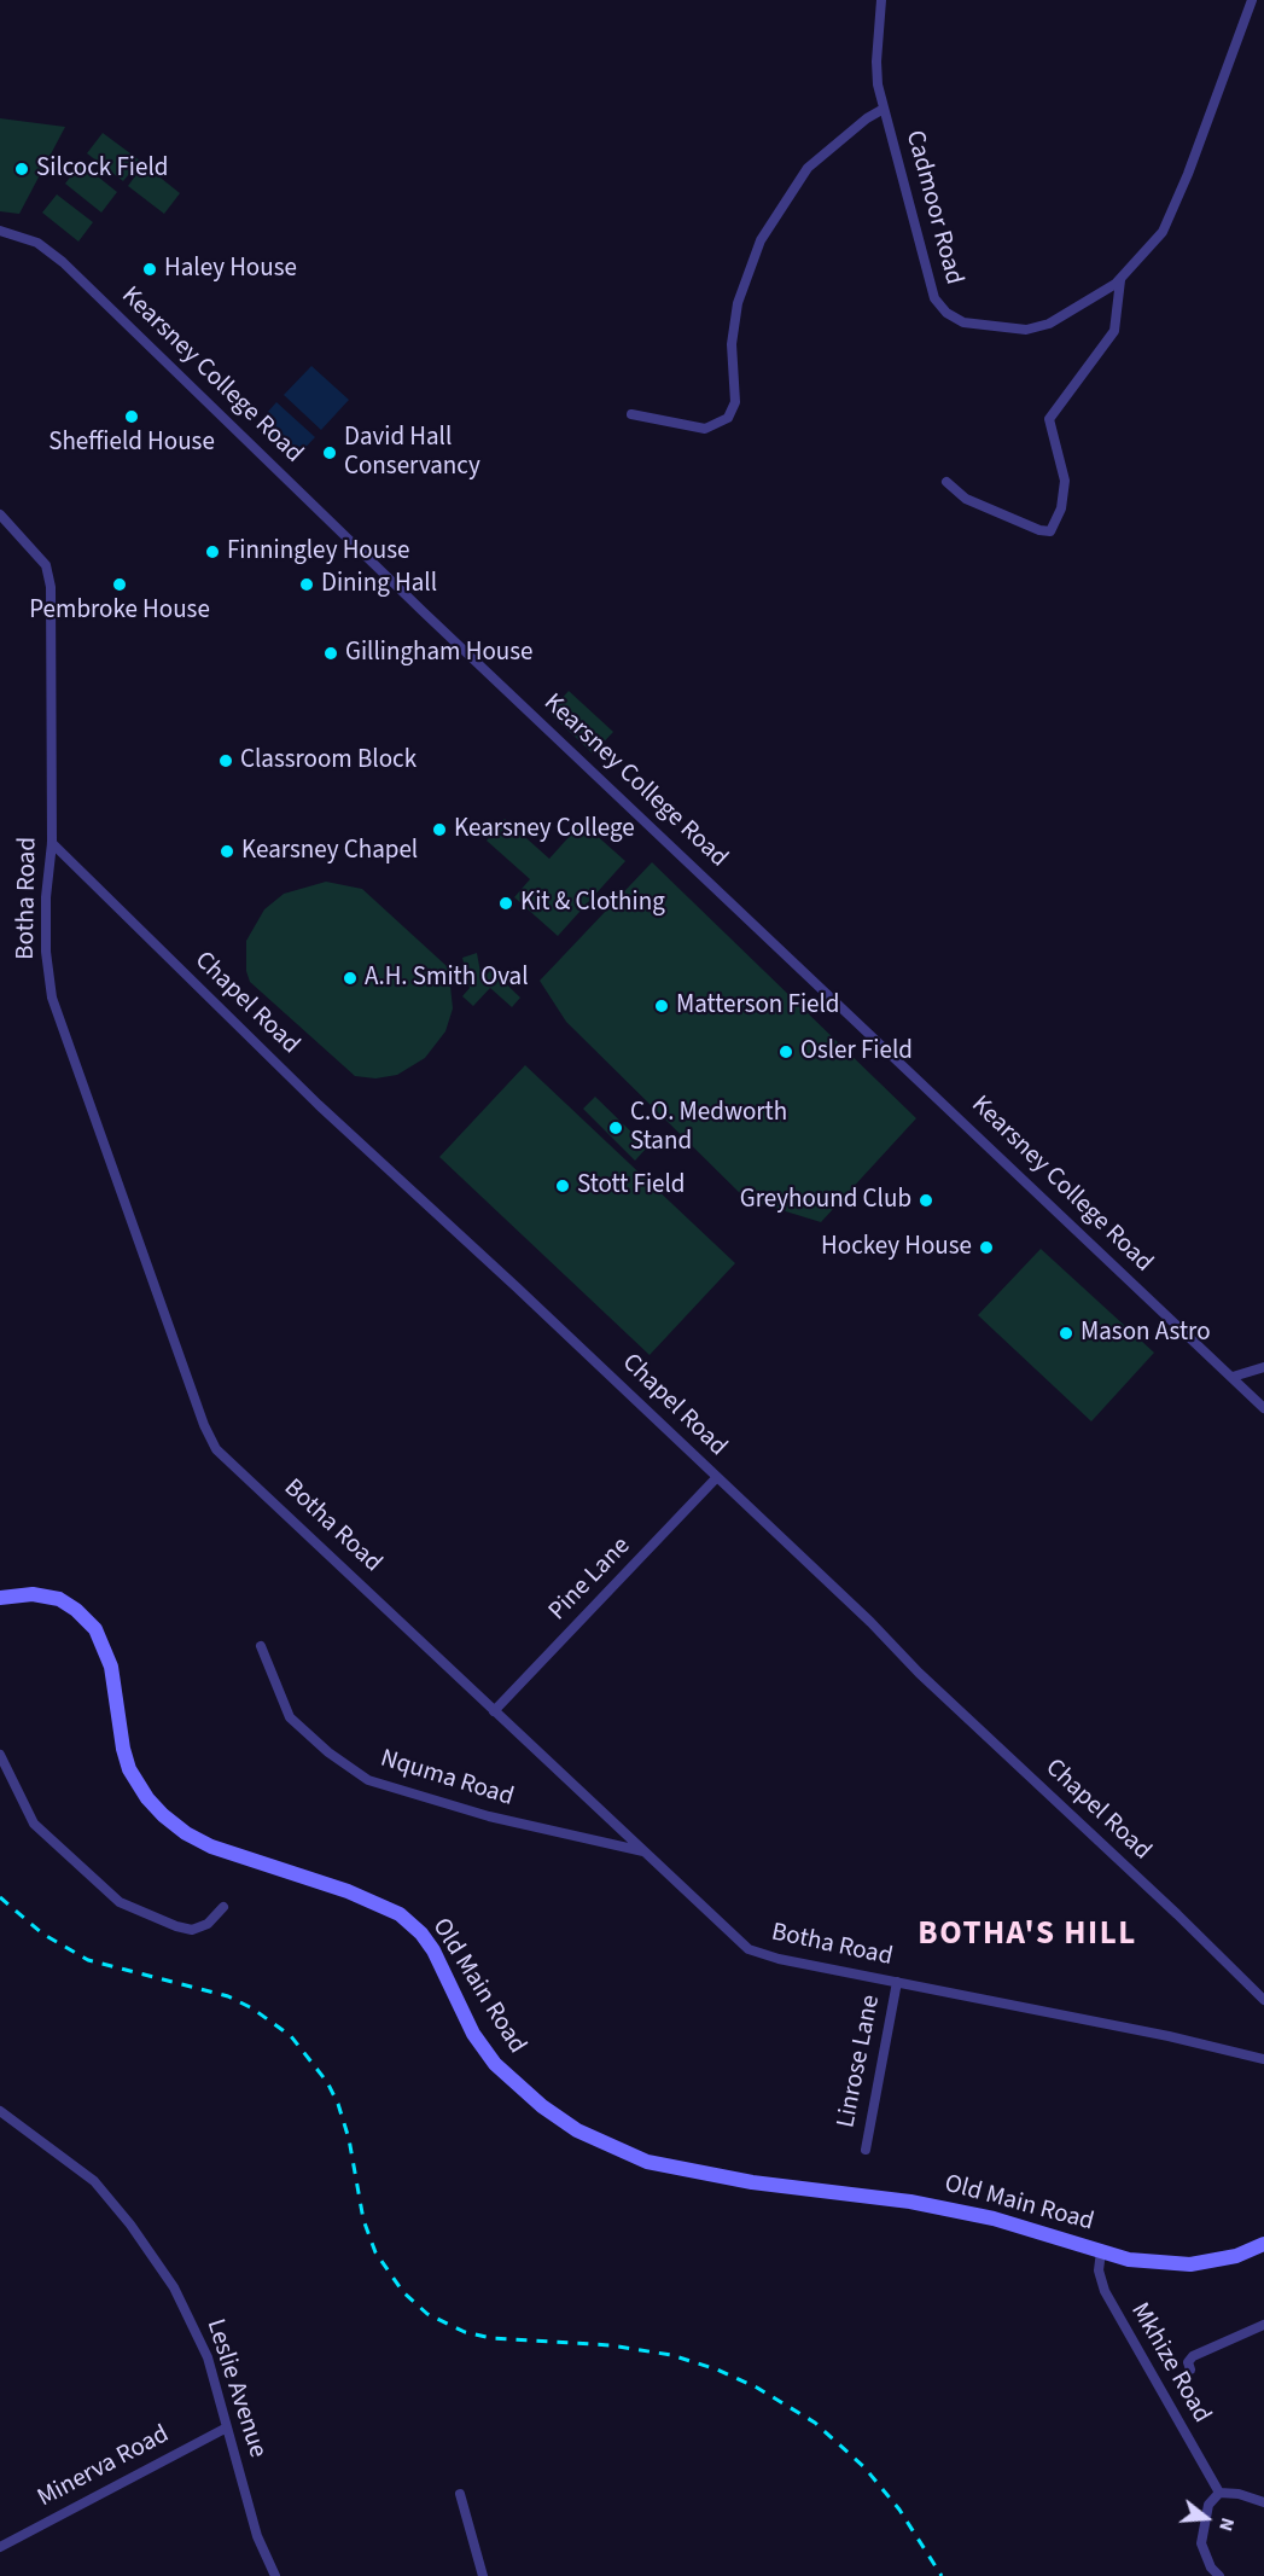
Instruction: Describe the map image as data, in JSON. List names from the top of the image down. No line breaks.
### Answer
{"streets":{"main road":["Old Main Road"],"street":["Cadmoor Road","Kearsney College Road","Botha Road","Chapel Road","Pine Lane","Nquma Road","Linrose Lane","Mkhize Road","Leslie Avenue","Minerva Road"]},"crossings":[["Botha Road","Chapel Road"],["Botha Road","Pine Lane"],["Botha Road","Nquma Road"],["Botha Road","Linrose Lane"],["Chapel Road","Pine Lane"],["Old Main Road","Mkhize Road"],["Leslie Avenue","Minerva Road"]],"districts":["BOTHA'S HILL"],"places":["Silcock Field","Haley House","Sheffield House","David Hall Conservancy","Finningley House","Pembroke House","Dining Hall","Gillingham House","Classroom Block","Kearsney College","Kearsney Chapel","Kit & Clothing","A.H. Smith Oval","Matterson Field","Osler Field","C.O. Medworth Stand","Stott Field","Greyhound Club","Hockey House","Mason Astro"],"north":"right"}
